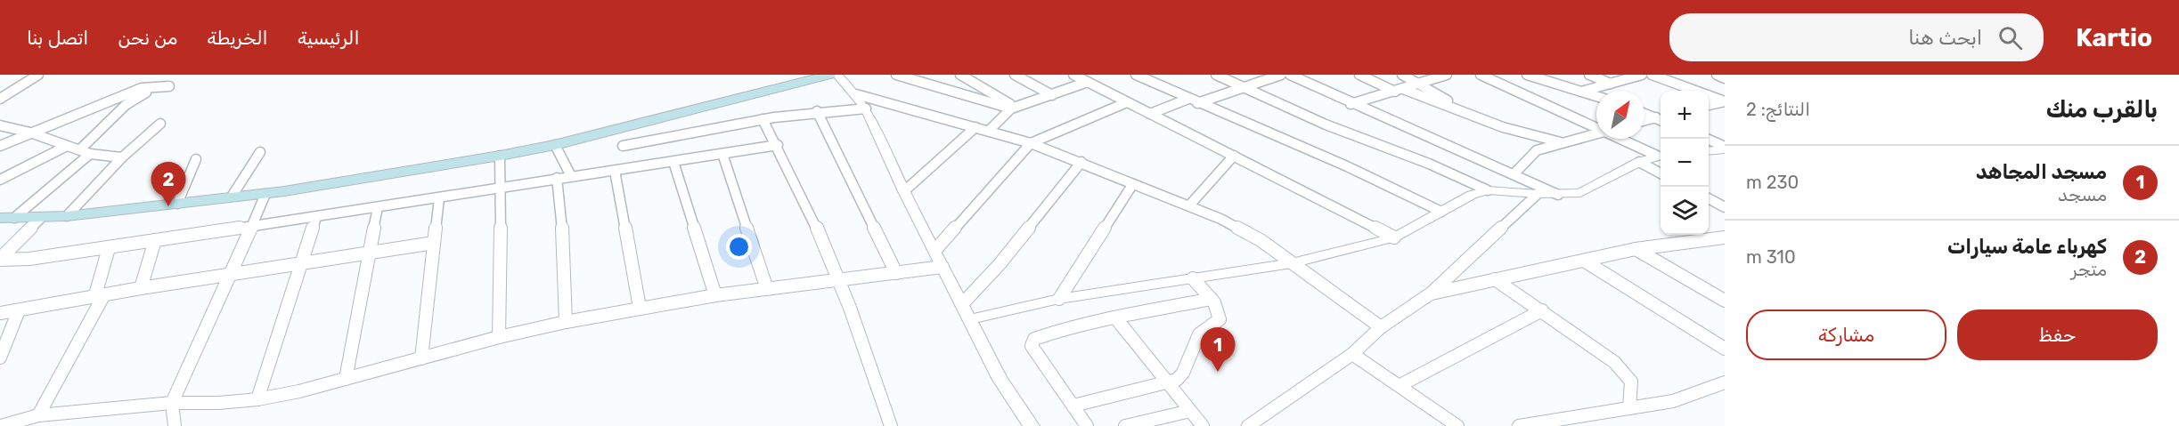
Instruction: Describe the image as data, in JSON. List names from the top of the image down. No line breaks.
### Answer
{"north":"top right","page":{"header":"Kartio","search":"ابحث هنا","nav":["الرئيسية","الخريطة","من نحن","اتصل بنا"],"heading":["بالقرب منك","النتائج: 2"],"map_buttons":["+","−"],"list":[{"mark":"1","name":"مسجد المجاهد","note":"مسجد","value":"230 m"},{"mark":"2","name":"كهرباء عامة سيارات","note":"متجر","value":"310 m"}],"pins":["2","1"],"buttons":["حفظ","مشاركة"]}}
